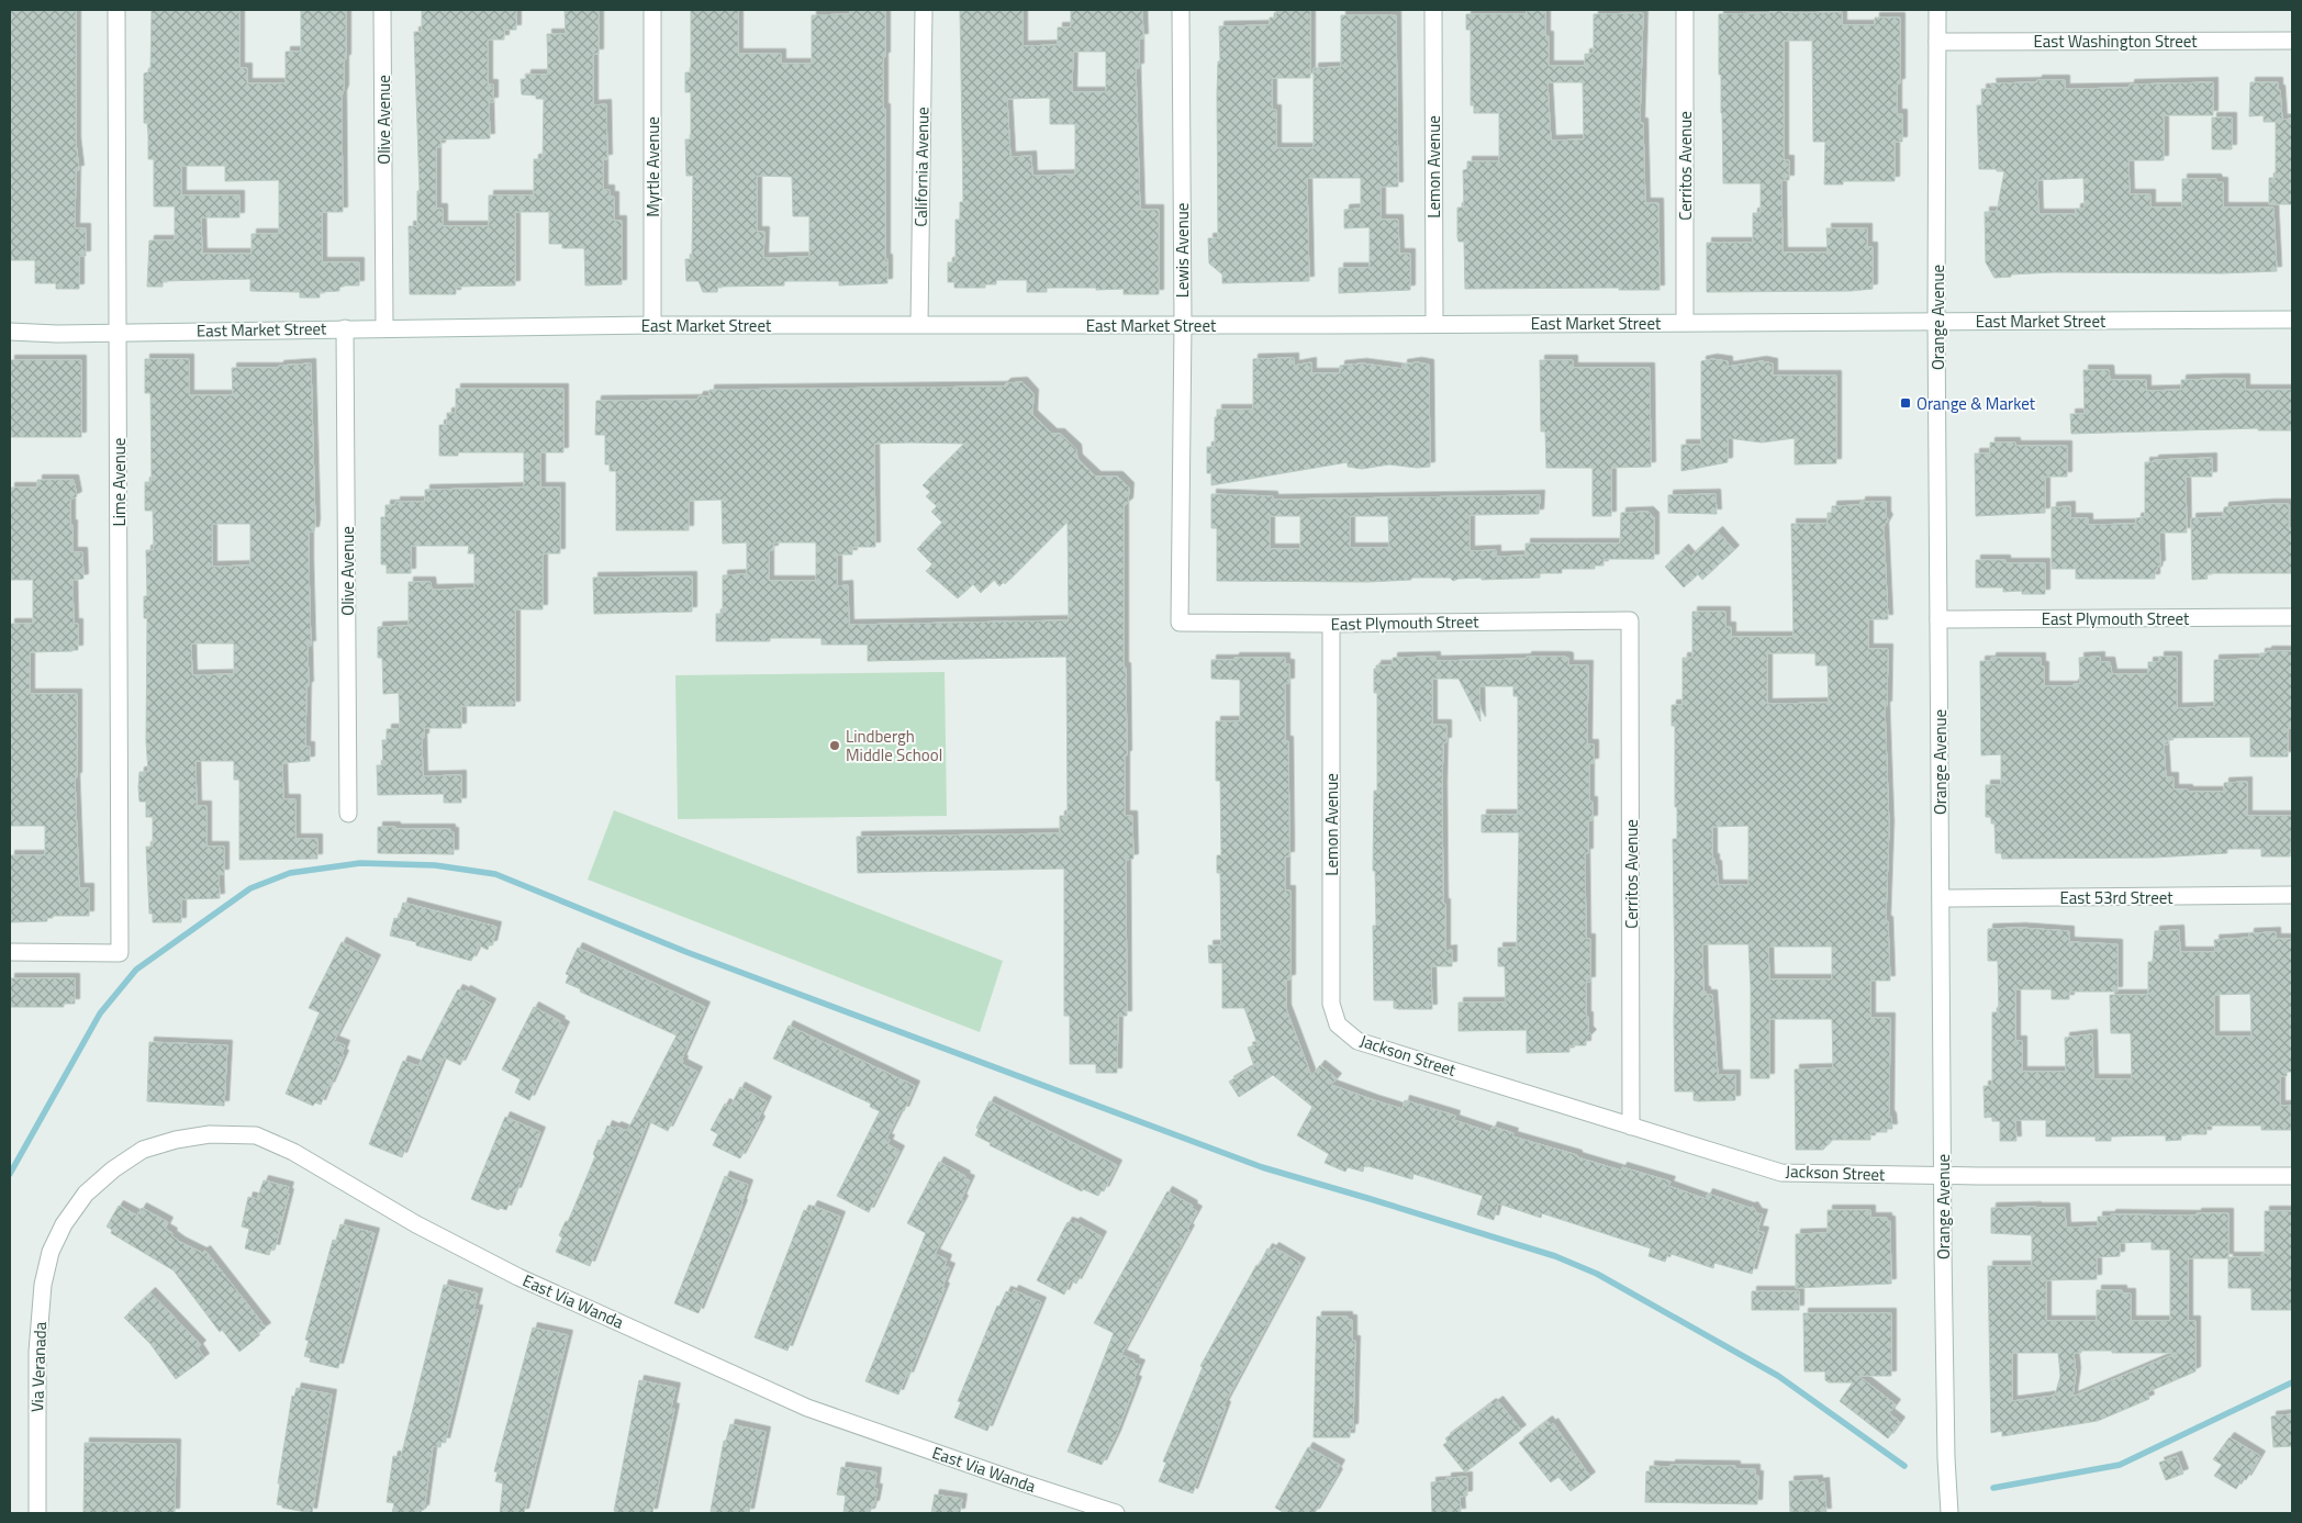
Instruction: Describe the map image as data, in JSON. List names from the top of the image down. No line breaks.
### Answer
{"streets":{"street":["East Washington Street","Olive Avenue","Cerritos Avenue","Myrtle Avenue","California Avenue","Lemon Avenue","Lewis Avenue","Orange Avenue","East Market Street","Lime Avenue","East Plymouth Street","East 53rd Street","Jackson Street","East Via Wanda","Via Veranada"]},"crossings":[["East Washington Street","Orange Avenue"],["Olive Avenue","East Market Street"],["Cerritos Avenue","East Market Street"],["Cerritos Avenue","East Plymouth Street"],["Cerritos Avenue","Jackson Street"],["Myrtle Avenue","East Market Street"],["California Avenue","East Market Street"],["Lemon Avenue","East Market Street"],["Lemon Avenue","East Plymouth Street"],["Lemon Avenue","Jackson Street"],["Lewis Avenue","East Market Street"],["Lewis Avenue","East Plymouth Street"],["Orange Avenue","East Market Street"],["Orange Avenue","East Plymouth Street"],["Orange Avenue","East 53rd Street"],["Orange Avenue","Jackson Street"],["East Market Street","Lime Avenue"],["East Via Wanda","Via Veranada"]],"places":{"transit":["Orange & Market"],"other":["Lindbergh Middle School"]}}
